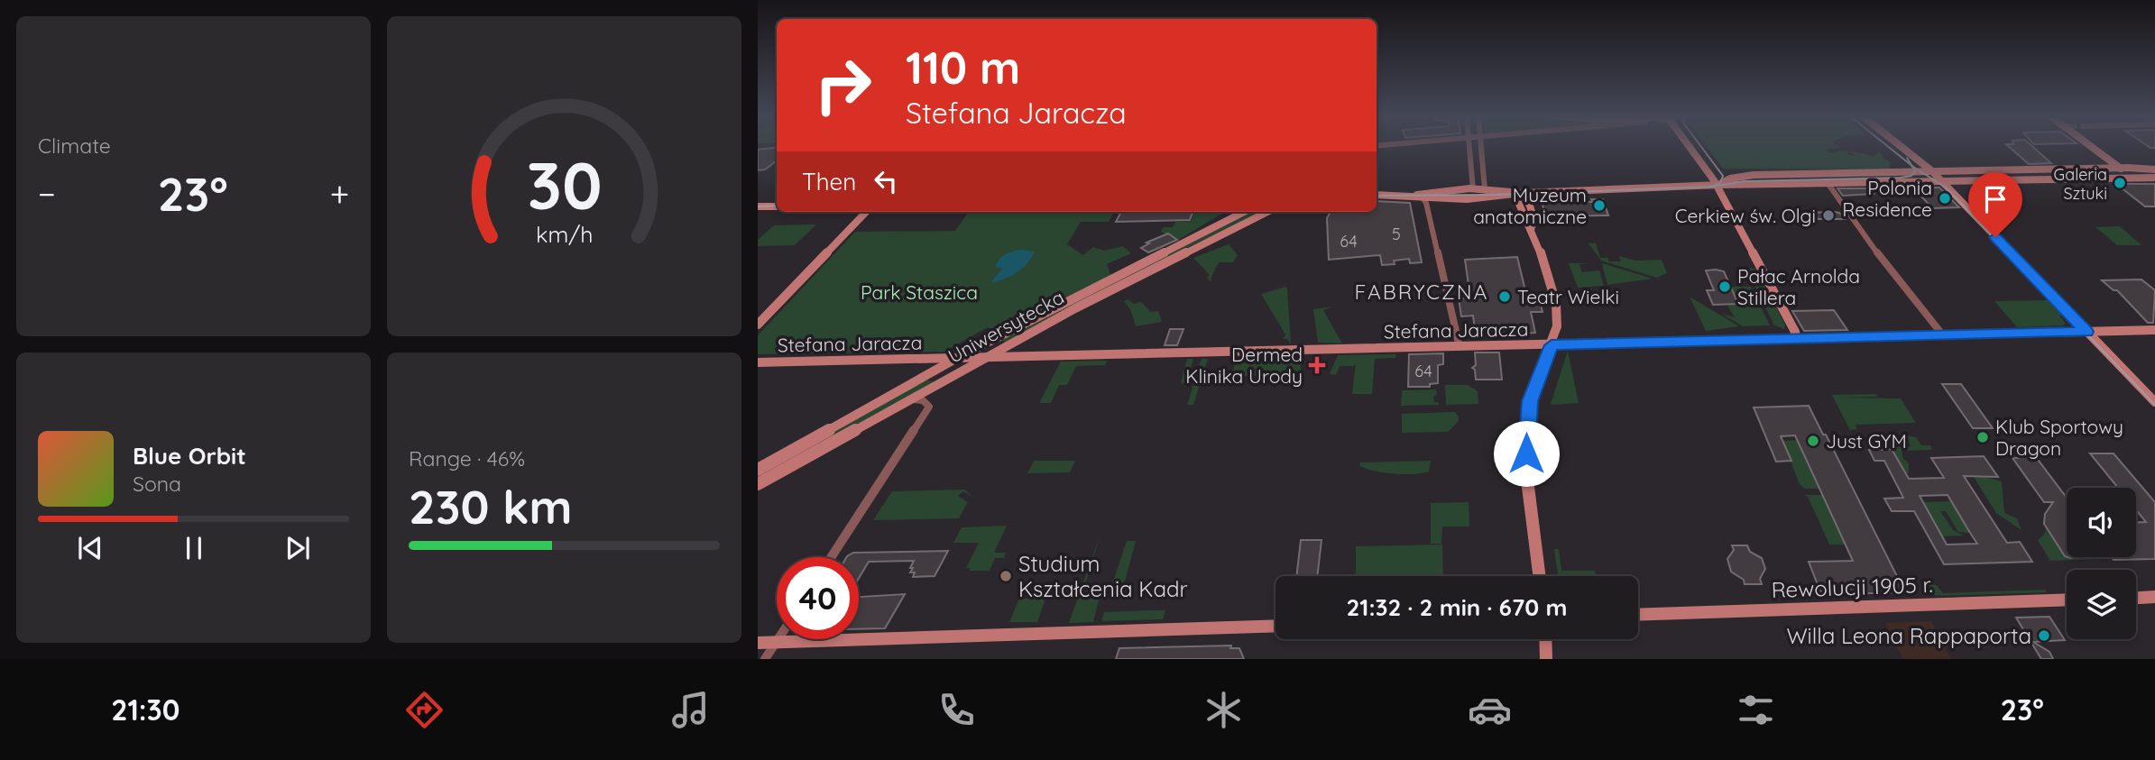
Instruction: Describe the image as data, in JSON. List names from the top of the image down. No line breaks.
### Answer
{"streets":{"street":["Uniwersytecka","Stefana Jaracza","Rewolucji 1905 r."]},"crossings":[["Uniwersytecka","Stefana Jaracza"]],"districts":["FABRYCZNA"],"parks":["Park Staszica"],"places":{"other":["Galeria Sztuki","Polonia Residence","Muzeum anatomiczne","Cerkiew św. Olgi","Pałac Arnolda Stillera","Teatr Wielki","Klub Sportowy Dragon","Just GYM","Studium Kształcenia Kadr","Willa Leona Rappaporta"],"health":["Dermed Klinika Urody"]},"house_numbers":["5","64","64"],"page":{"tile":["Climate",["Range · 46%","230 km"]],"turn":["110 m","Stefana Jaracza"],"then":"Then","heat":["−","23°","+"],"song":["Blue Orbit","Sona"],"limit":"40","trip":"21:32 · 2 min · 670 m","tabs":["21:30","23°"],"gauge":["30","km/h"]}}
